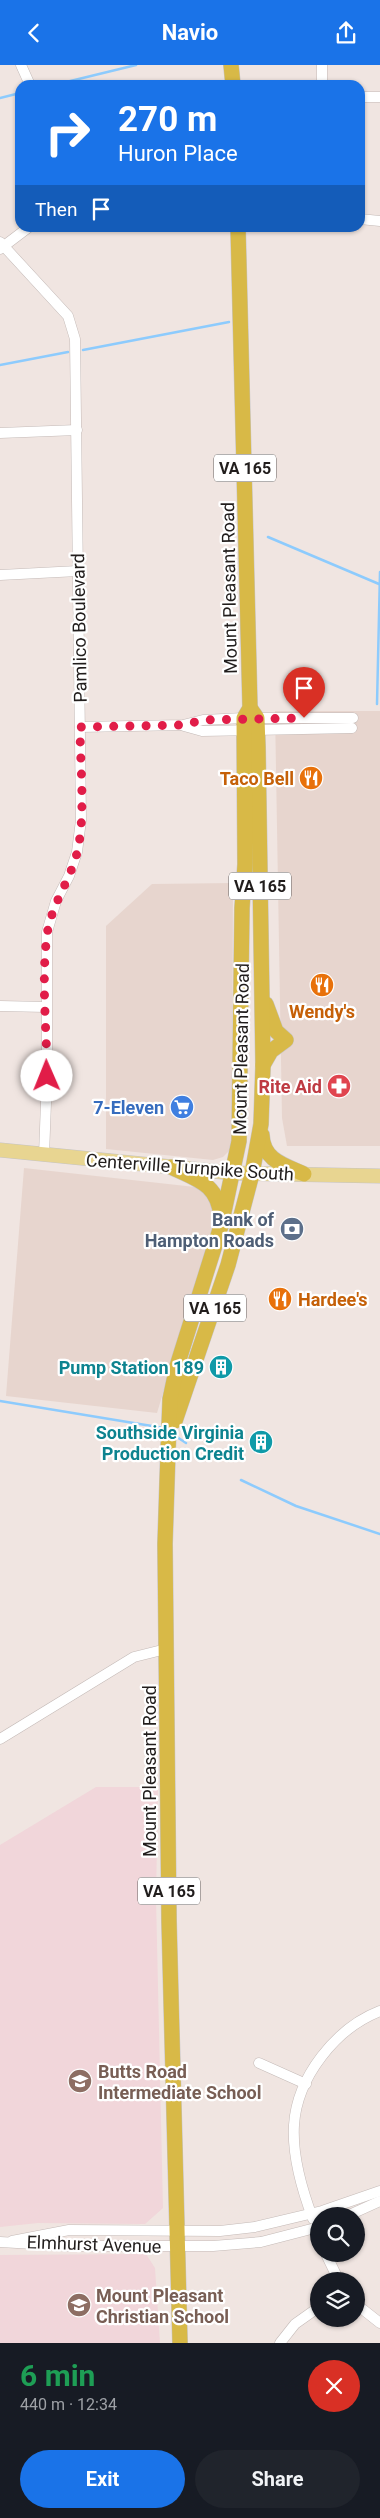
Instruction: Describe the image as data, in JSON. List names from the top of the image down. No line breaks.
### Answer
{"streets":{"highway":["VA 165","Mount Pleasant Road"],"main road":["Centerville Turnpike South"],"street":["Pamlico Boulevard","Elmhurst Avenue"]},"crossings":[["Mount Pleasant Road","Centerville Turnpike South"],["Mount Pleasant Road","Elmhurst Avenue"],["Pamlico Boulevard","Centerville Turnpike South"]],"places":{"restaurant":["Taco Bell","Wendy's","Hardee's"],"pharmacy":["Rite Aid"],"supermarket":["7-Eleven"],"bank":["Bank of Hampton Roads"],"building":["Pump Station 189","Southside Virginia Production Credit"],"school or university":["Butts Road Intermediate School","Mount Pleasant Christian School"]},"page":{"header":"Navio","turn":["270 m","Huron Place"],"then":"Then","heading":["6 min","440 m · 12:34"],"buttons":["Exit","Share"]}}
